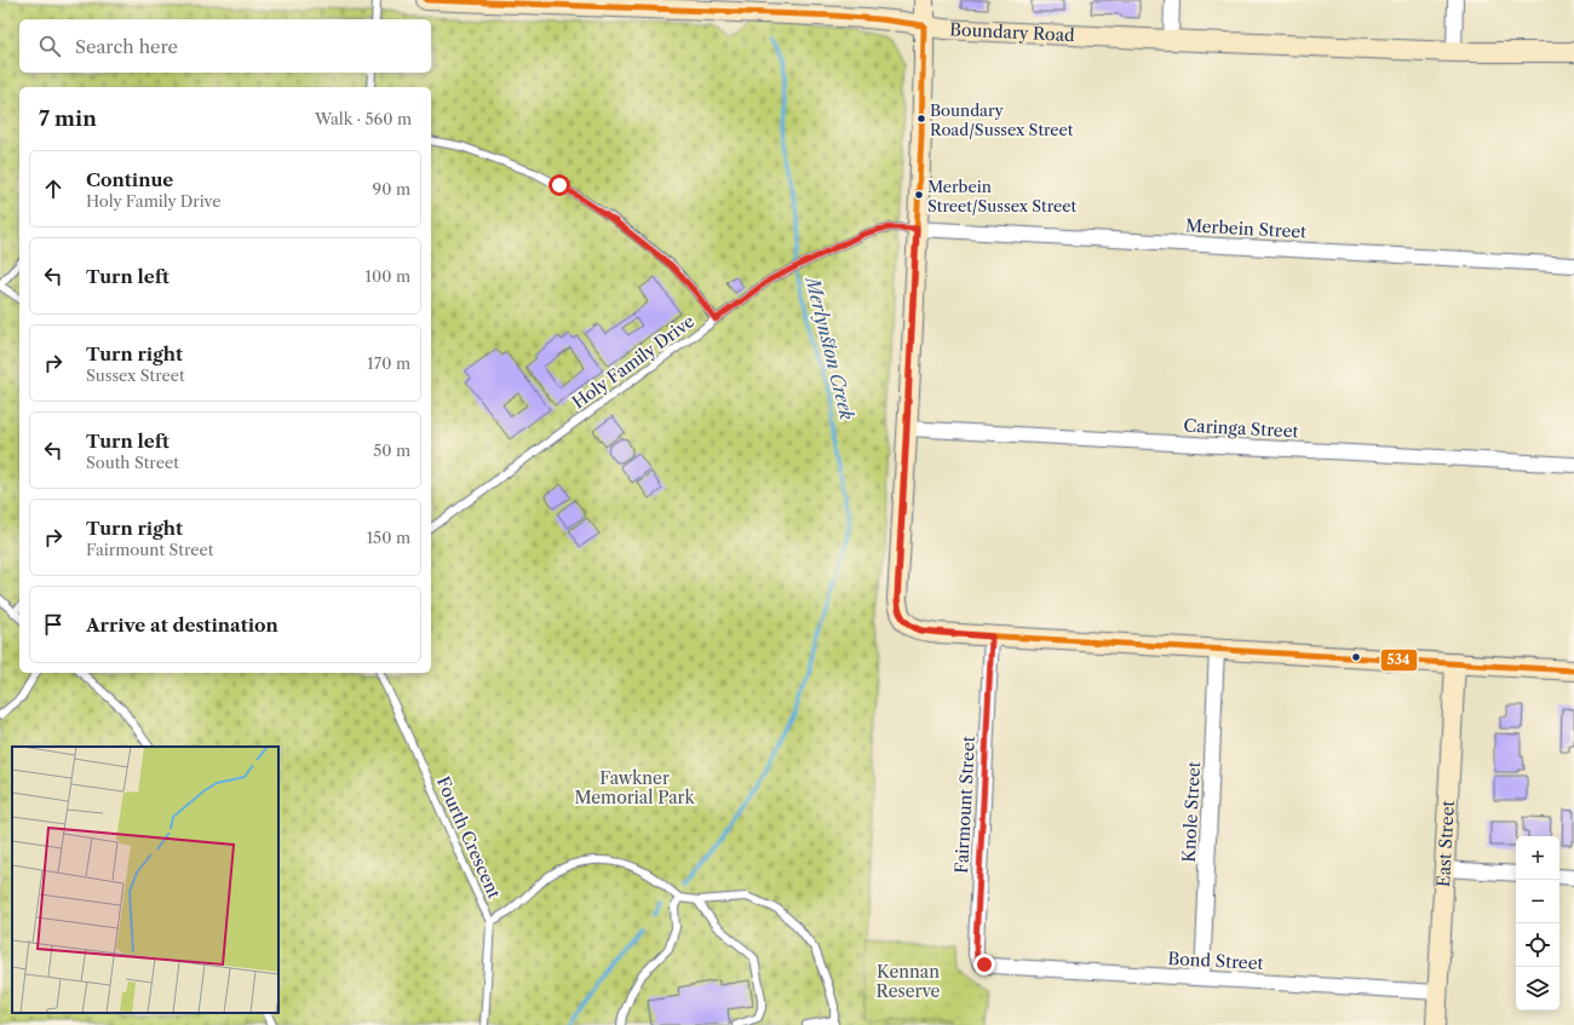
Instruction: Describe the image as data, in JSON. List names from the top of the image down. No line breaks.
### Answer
{"streets":{"street":["Boundary Road","Merbein Street","Caringa Street","Fairmount Street","Knole Street","East Street","Bond Street"],"lane":["Holy Family Drive","Fourth Crescent"]},"crossings":[["Fairmount Street","Bond Street"],["Knole Street","Bond Street"],["East Street","Bond Street"]],"water":["Merlynston Creek"],"parks":["Fawkner Memorial Park","Kennan Reserve"],"places":["Boundary Road/Sussex Street","Merbein Street/Sussex Street"],"lines":["transit line 534"],"page":{"search":"Search here","heading":["7 min","Walk · 560 m"],"list":[["Continue","Holy Family Drive","90 m"],["Turn left","100 m"],["Turn right","Sussex Street","170 m"],["Turn left","South Street","50 m"],["Turn right","Fairmount Street","150 m"],"Arrive at destination"],"map_buttons":["+","−"]}}
